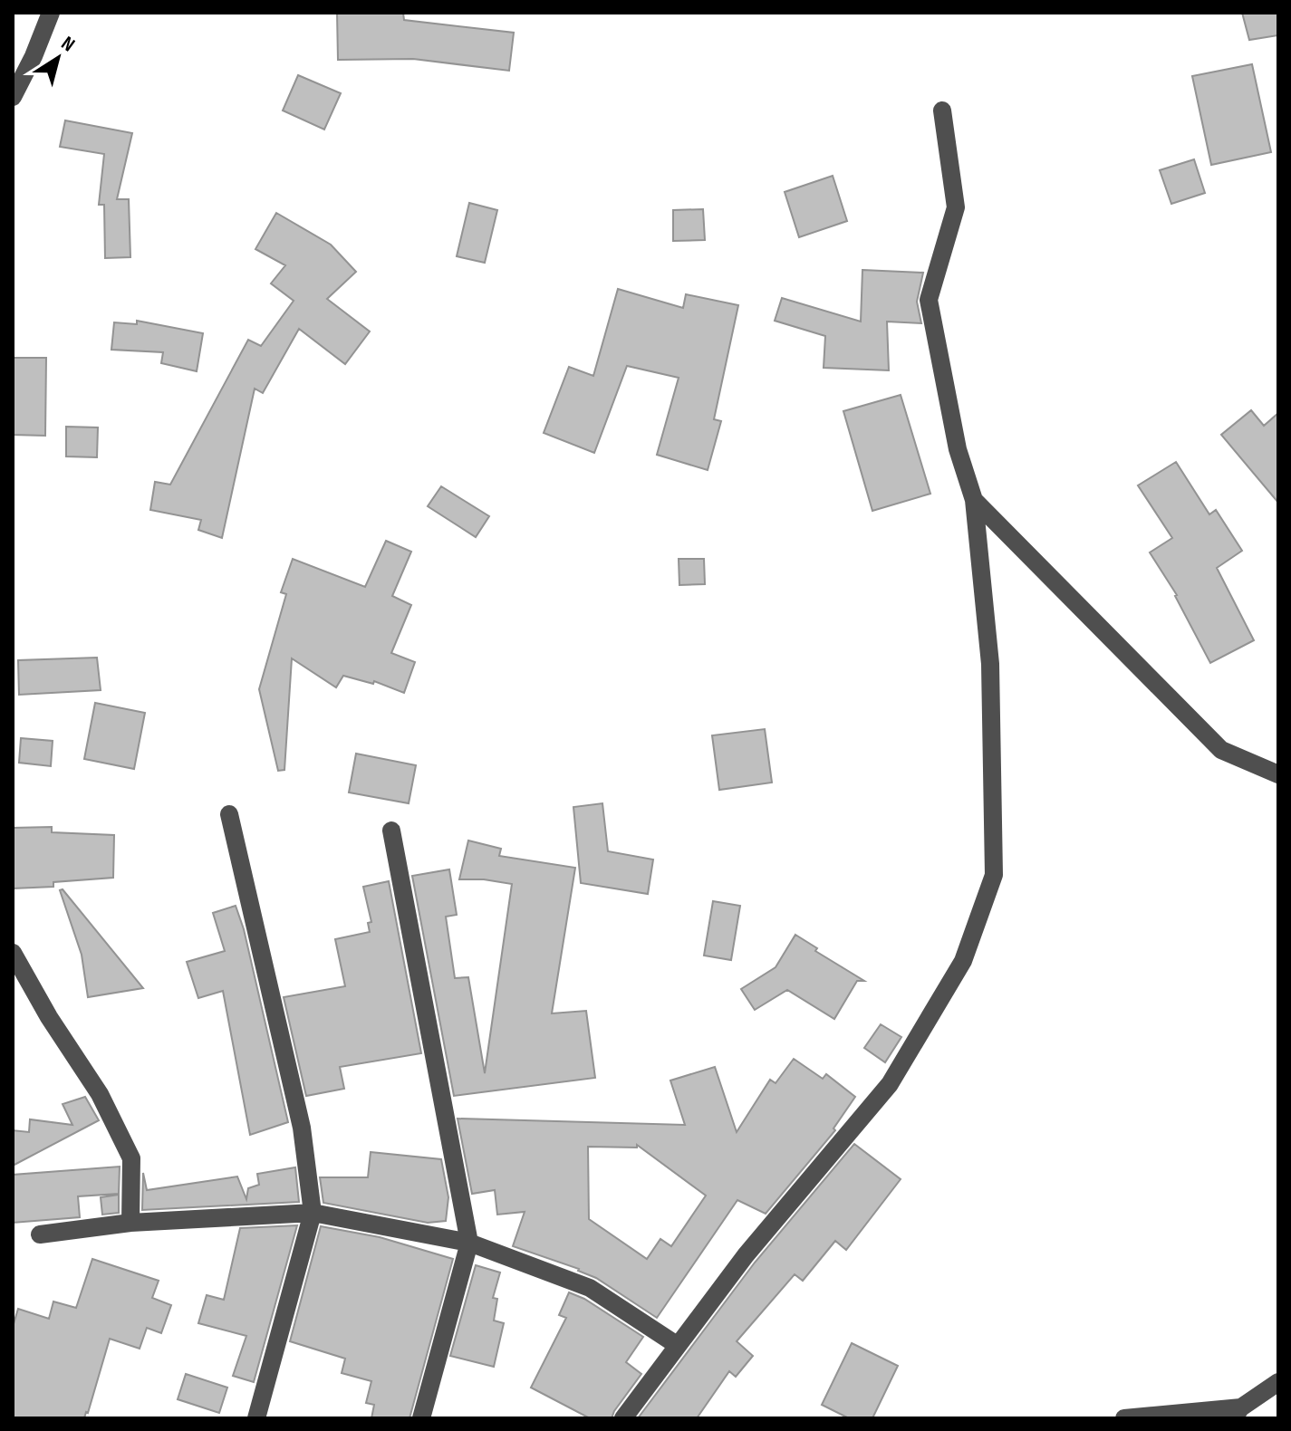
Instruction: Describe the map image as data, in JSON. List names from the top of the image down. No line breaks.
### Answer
{"north":"top right"}
